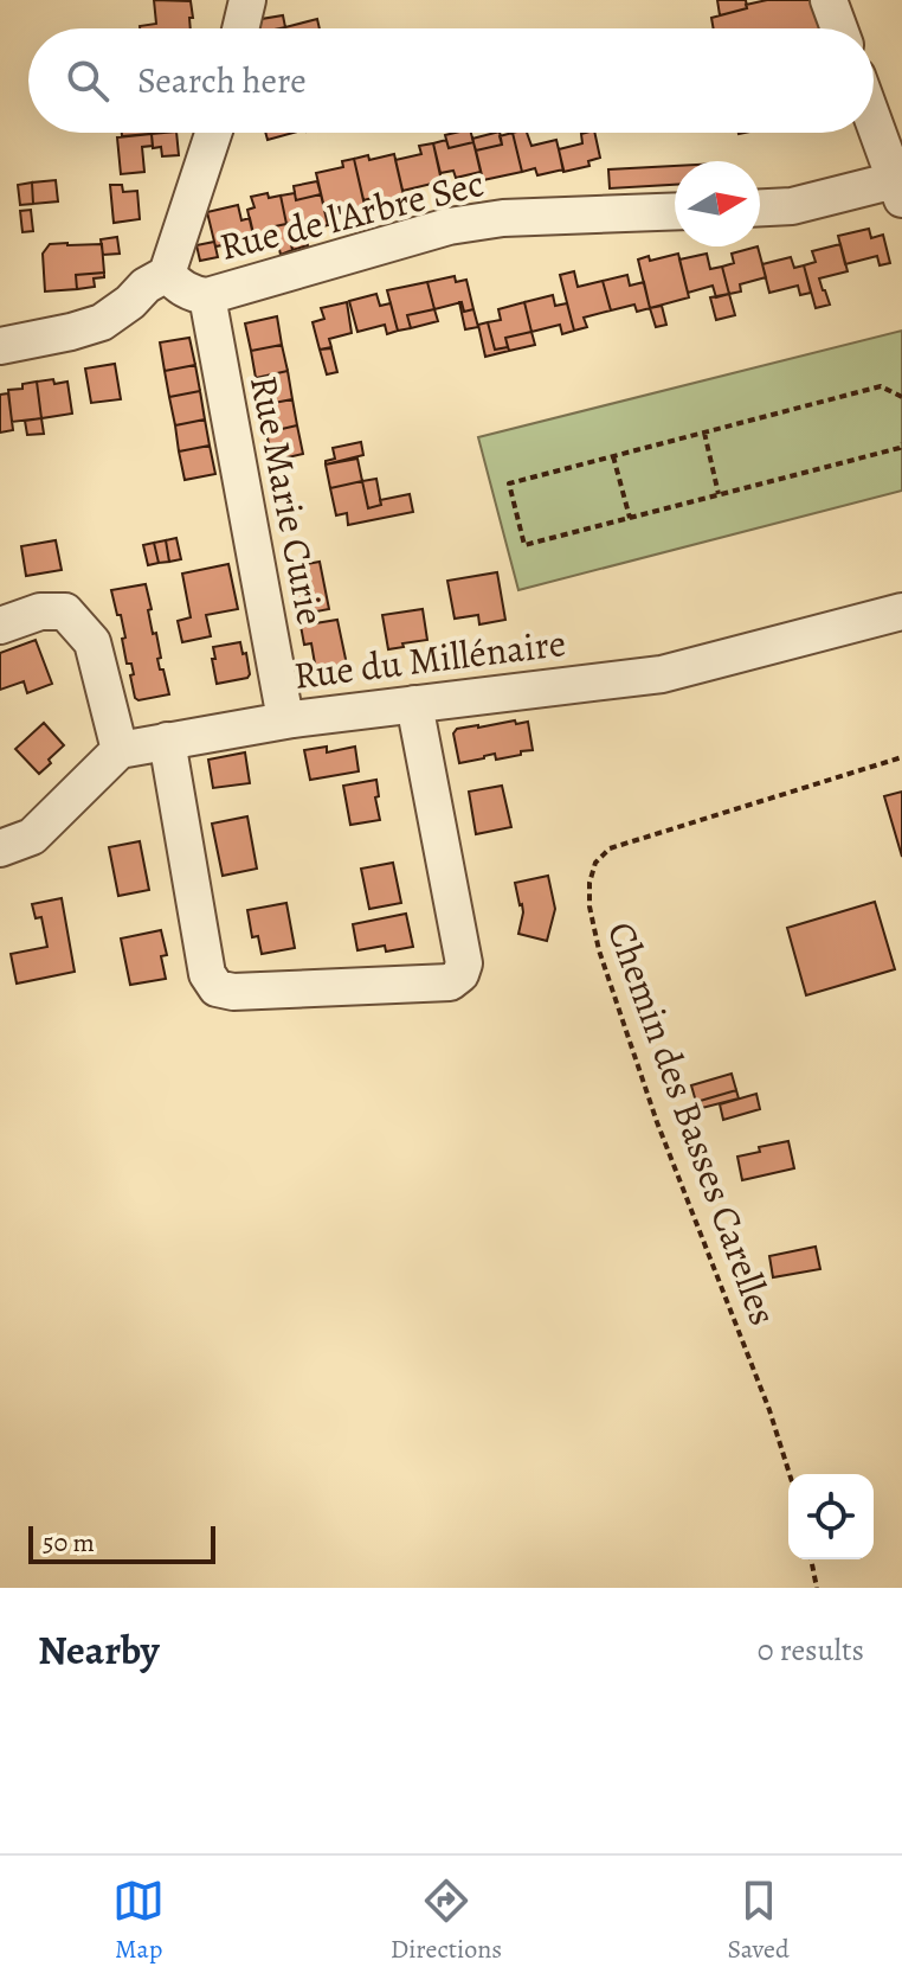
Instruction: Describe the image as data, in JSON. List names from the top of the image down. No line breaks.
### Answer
{"streets":{"street":["Rue de l'Arbre Sec","Rue Marie Curie","Rue du Millénaire"],"path":["Chemin des Basses Carelles"]},"crossings":[["Rue de l'Arbre Sec","Rue Marie Curie"],["Rue Marie Curie","Rue du Millénaire"]],"scale_bar":"50 m","north":"right","page":{"search":"Search here","scale":"50 m","heading":["Nearby","0 results"],"nav":["Map","Directions","Saved"]}}
